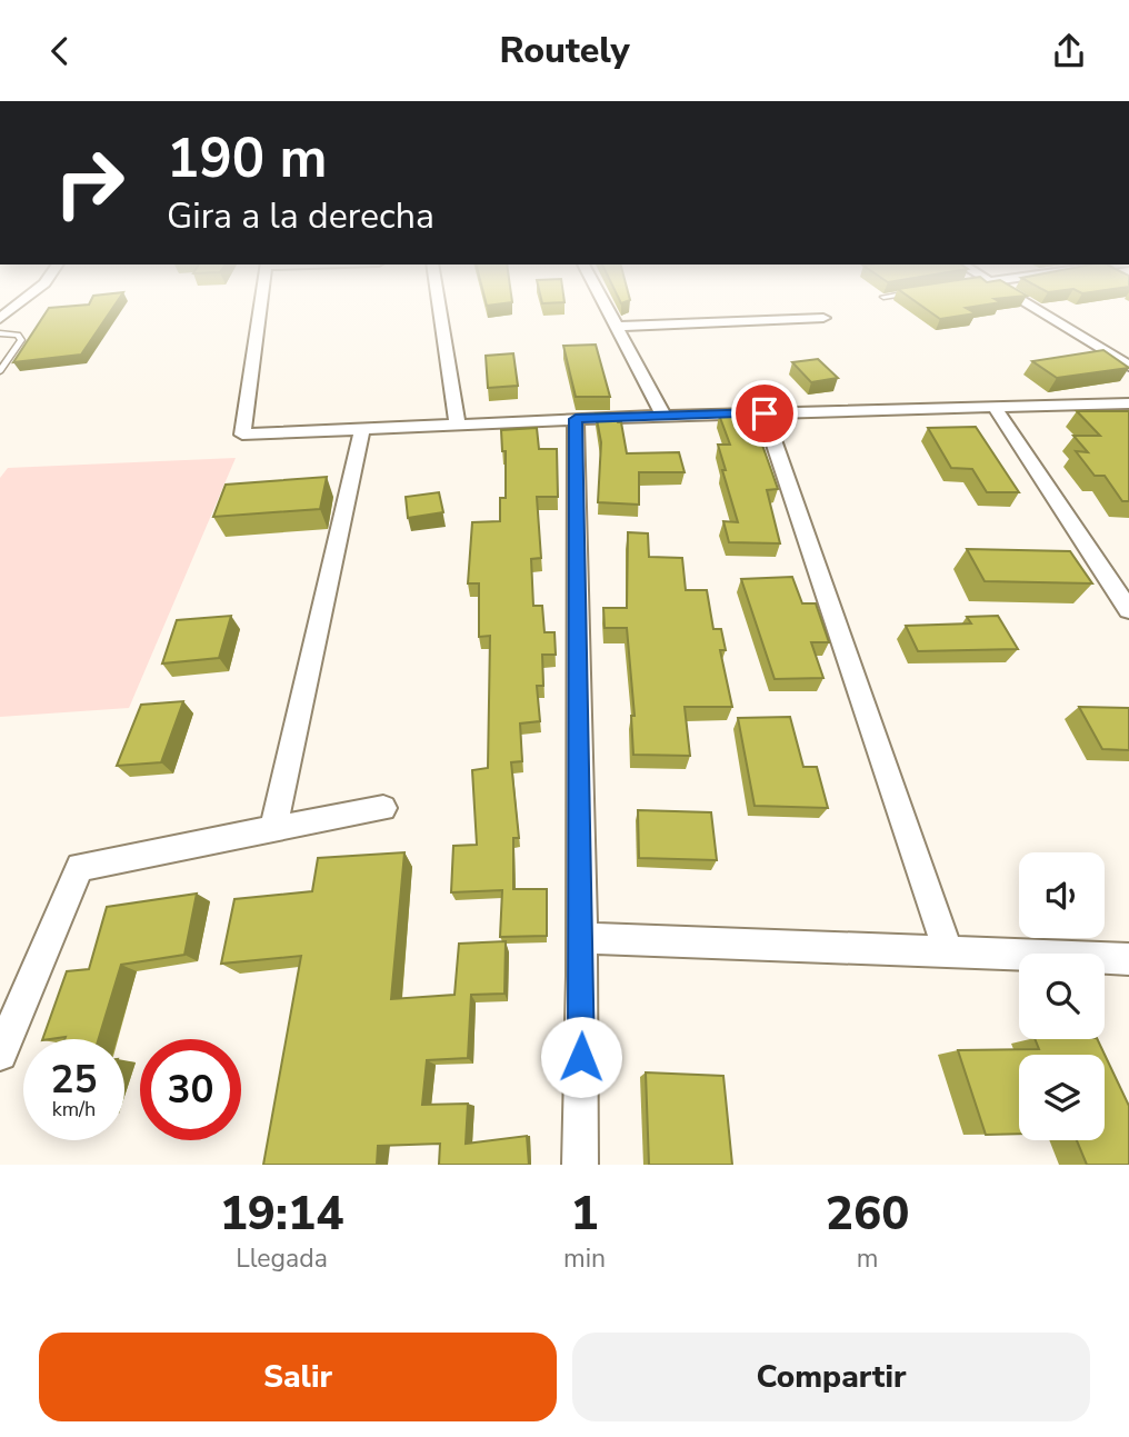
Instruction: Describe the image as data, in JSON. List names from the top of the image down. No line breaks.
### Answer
{"page":{"header":"Routely","turn":["190 m","Gira a la derecha"],"speed":"25 km/h","limit":"30","eta":["19:14","Llegada","1","min","260","m"],"buttons":["Salir","Compartir"]}}
